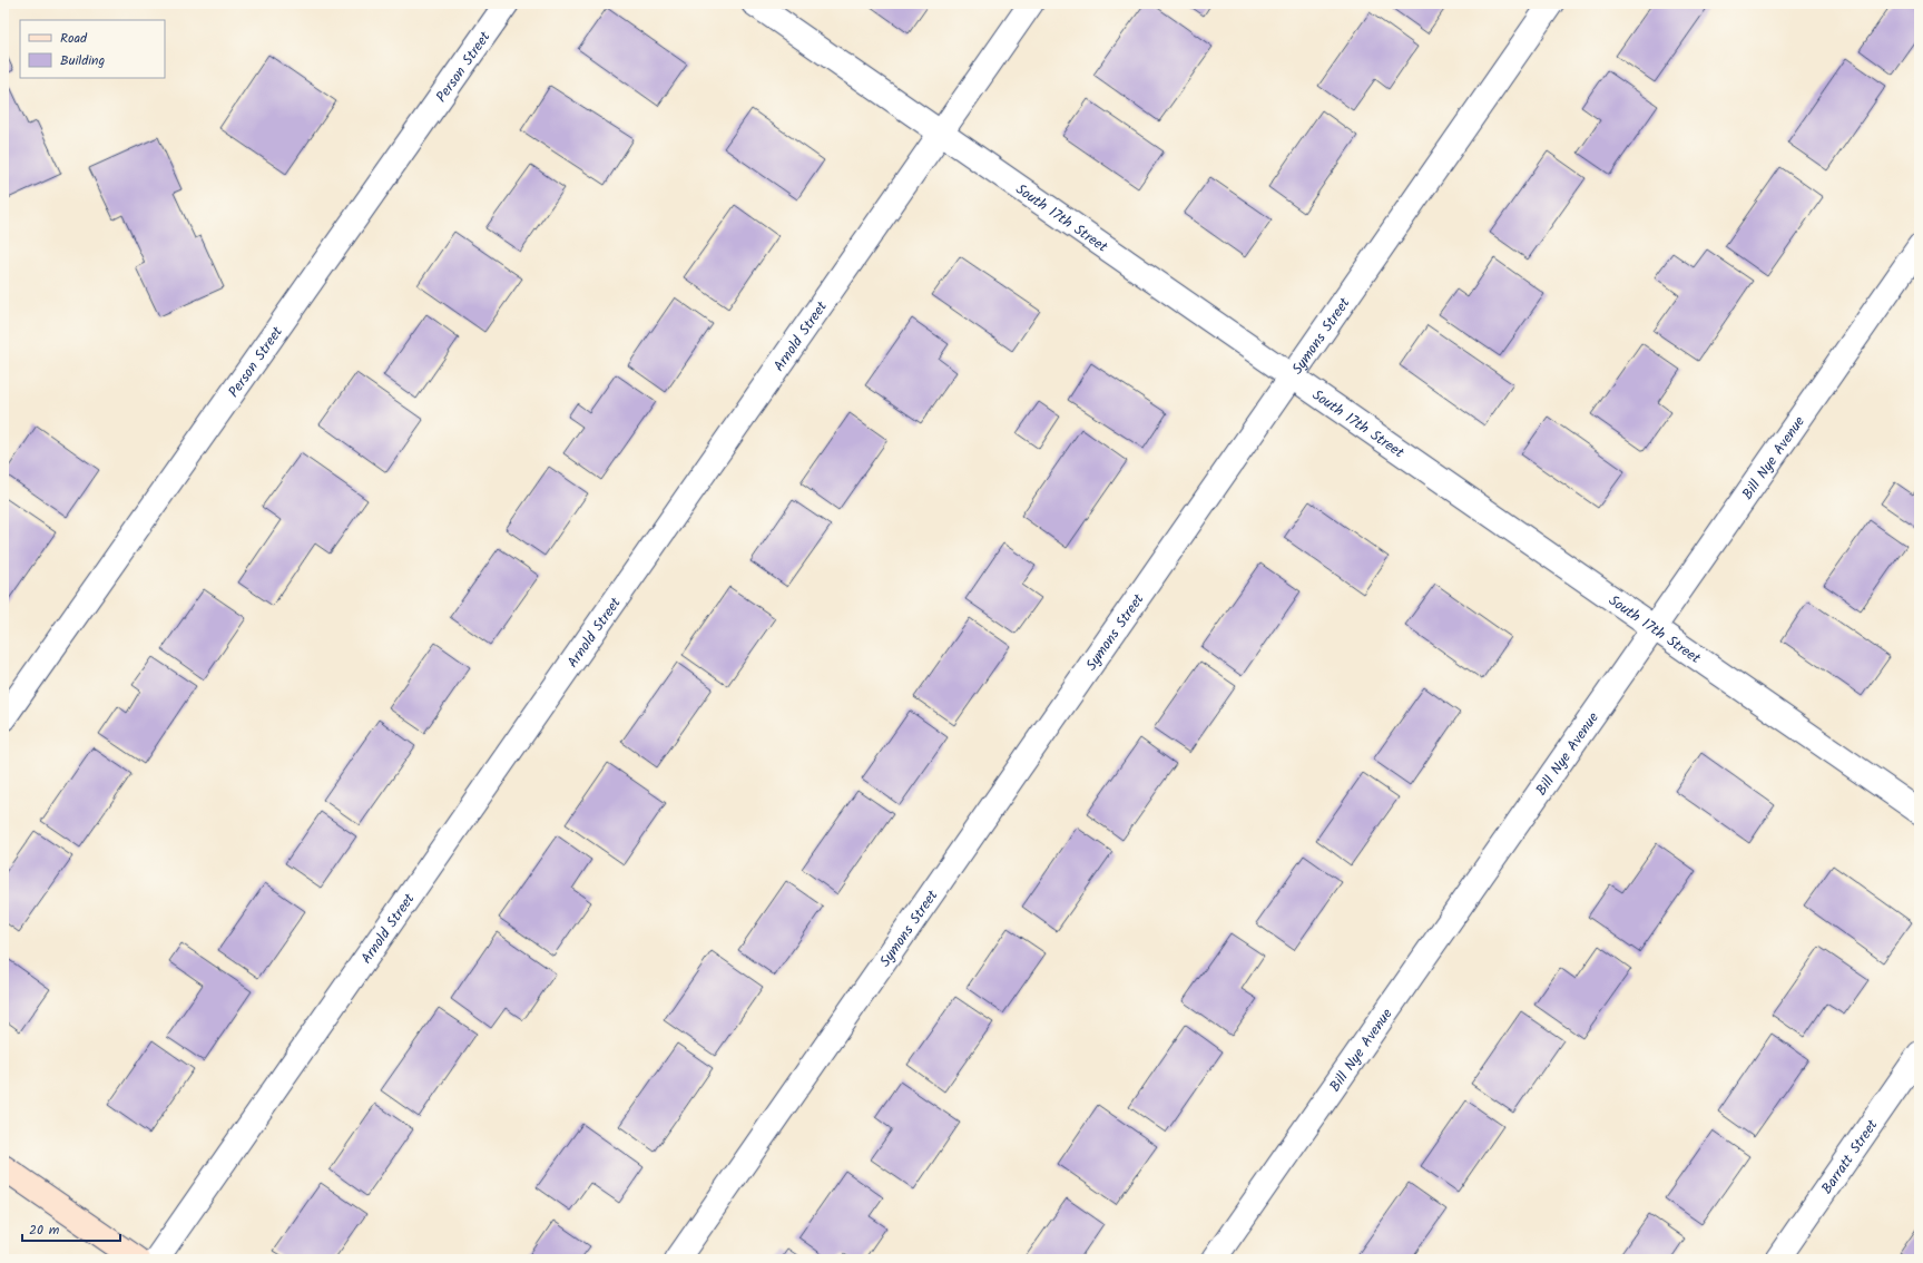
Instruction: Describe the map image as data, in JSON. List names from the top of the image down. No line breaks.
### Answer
{"streets":{"street":["Person Street","South 17th Street","Symons Street","Arnold Street","Bill Nye Avenue","Barratt Street"]},"crossings":[["South 17th Street","Symons Street"],["South 17th Street","Arnold Street"],["South 17th Street","Bill Nye Avenue"]],"legend":["Road","Building"],"scale_bar":"20 m"}
